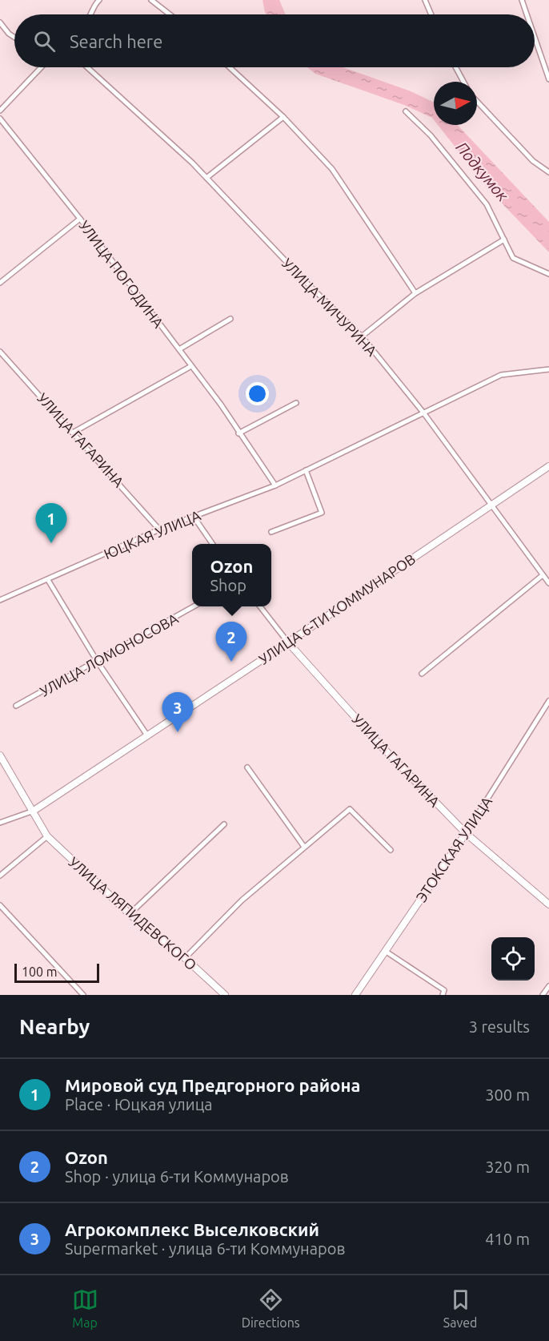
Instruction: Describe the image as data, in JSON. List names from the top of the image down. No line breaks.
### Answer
{"streets":{"main road":["УЛИЦА ГАГАРИНА","УЛИЦА 6-ТИ КОММУНАРОВ","ЭТОКСКАЯ УЛИЦА","УЛИЦА ЛЯПИДЕВСКОГО"],"street":["УЛИЦА ПОГОДИНА","УЛИЦА МИЧУРИНА","ЮЦКАЯ УЛИЦА","УЛИЦА ЛОМОНОСОВА"]},"crossings":[["УЛИЦА ПОГОДИНА","ЮЦКАЯ УЛИЦА"],["УЛИЦА МИЧУРИНА","ЮЦКАЯ УЛИЦА"],["УЛИЦА МИЧУРИНА","УЛИЦА 6-ТИ КОММУНАРОВ"],["УЛИЦА ГАГАРИНА","ЮЦКАЯ УЛИЦА"],["УЛИЦА ГАГАРИНА","УЛИЦА 6-ТИ КОММУНАРОВ"],["УЛИЦА ГАГАРИНА","ЭТОКСКАЯ УЛИЦА"],["УЛИЦА 6-ТИ КОММУНАРОВ","УЛИЦА ЛЯПИДЕВСКОГО"]],"water":["Подкумок"],"scale_bar":"100 m","north":"right","page":{"search":"Search here","pins":["1","2","3"],"popup":["Ozon","Shop"],"scale":"100 m","heading":["Nearby","3 results"],"list":[{"mark":"1","name":"Мировой суд Предгорного района","note":"Place · Юцкая улица","value":"300 m"},{"mark":"2","name":"Ozon","note":"Shop · улица 6-ти Коммунаров","value":"320 m"},{"mark":"3","name":"Агрокомплекс Выселковский","note":"Supermarket · улица 6-ти Коммунаров","value":"410 m"}],"nav":["Map","Directions","Saved"]}}
